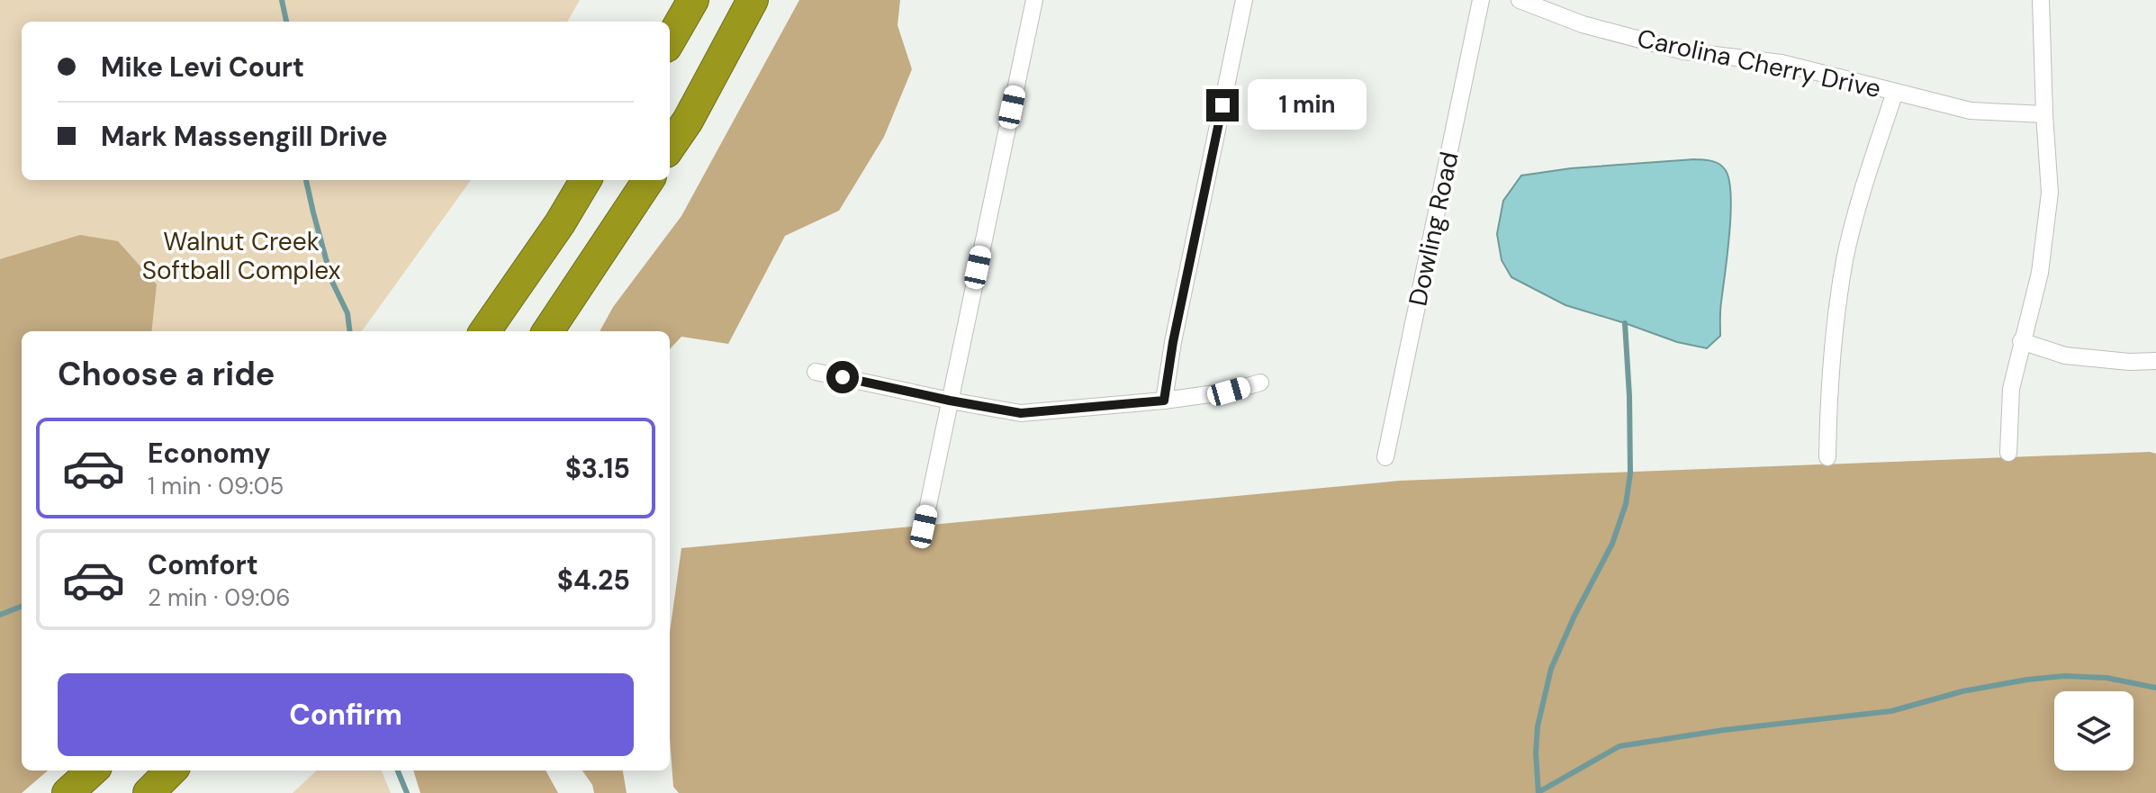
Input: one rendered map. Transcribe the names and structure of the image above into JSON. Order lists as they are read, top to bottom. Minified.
{"streets":{"street":["Carolina Cherry Drive","Dowling Road"]},"parks":["Walnut Creek Softball Complex"],"page":{"banner":["Mike Levi Court","Mark Massengill Drive"],"bubble":"1 min","heading":"Choose a ride","list":[{"name":"Economy","note":"1 min · 09:05","value":"$3.15"},{"name":"Comfort","note":"2 min · 09:06","value":"$4.25"}],"buttons":"Confirm"}}
